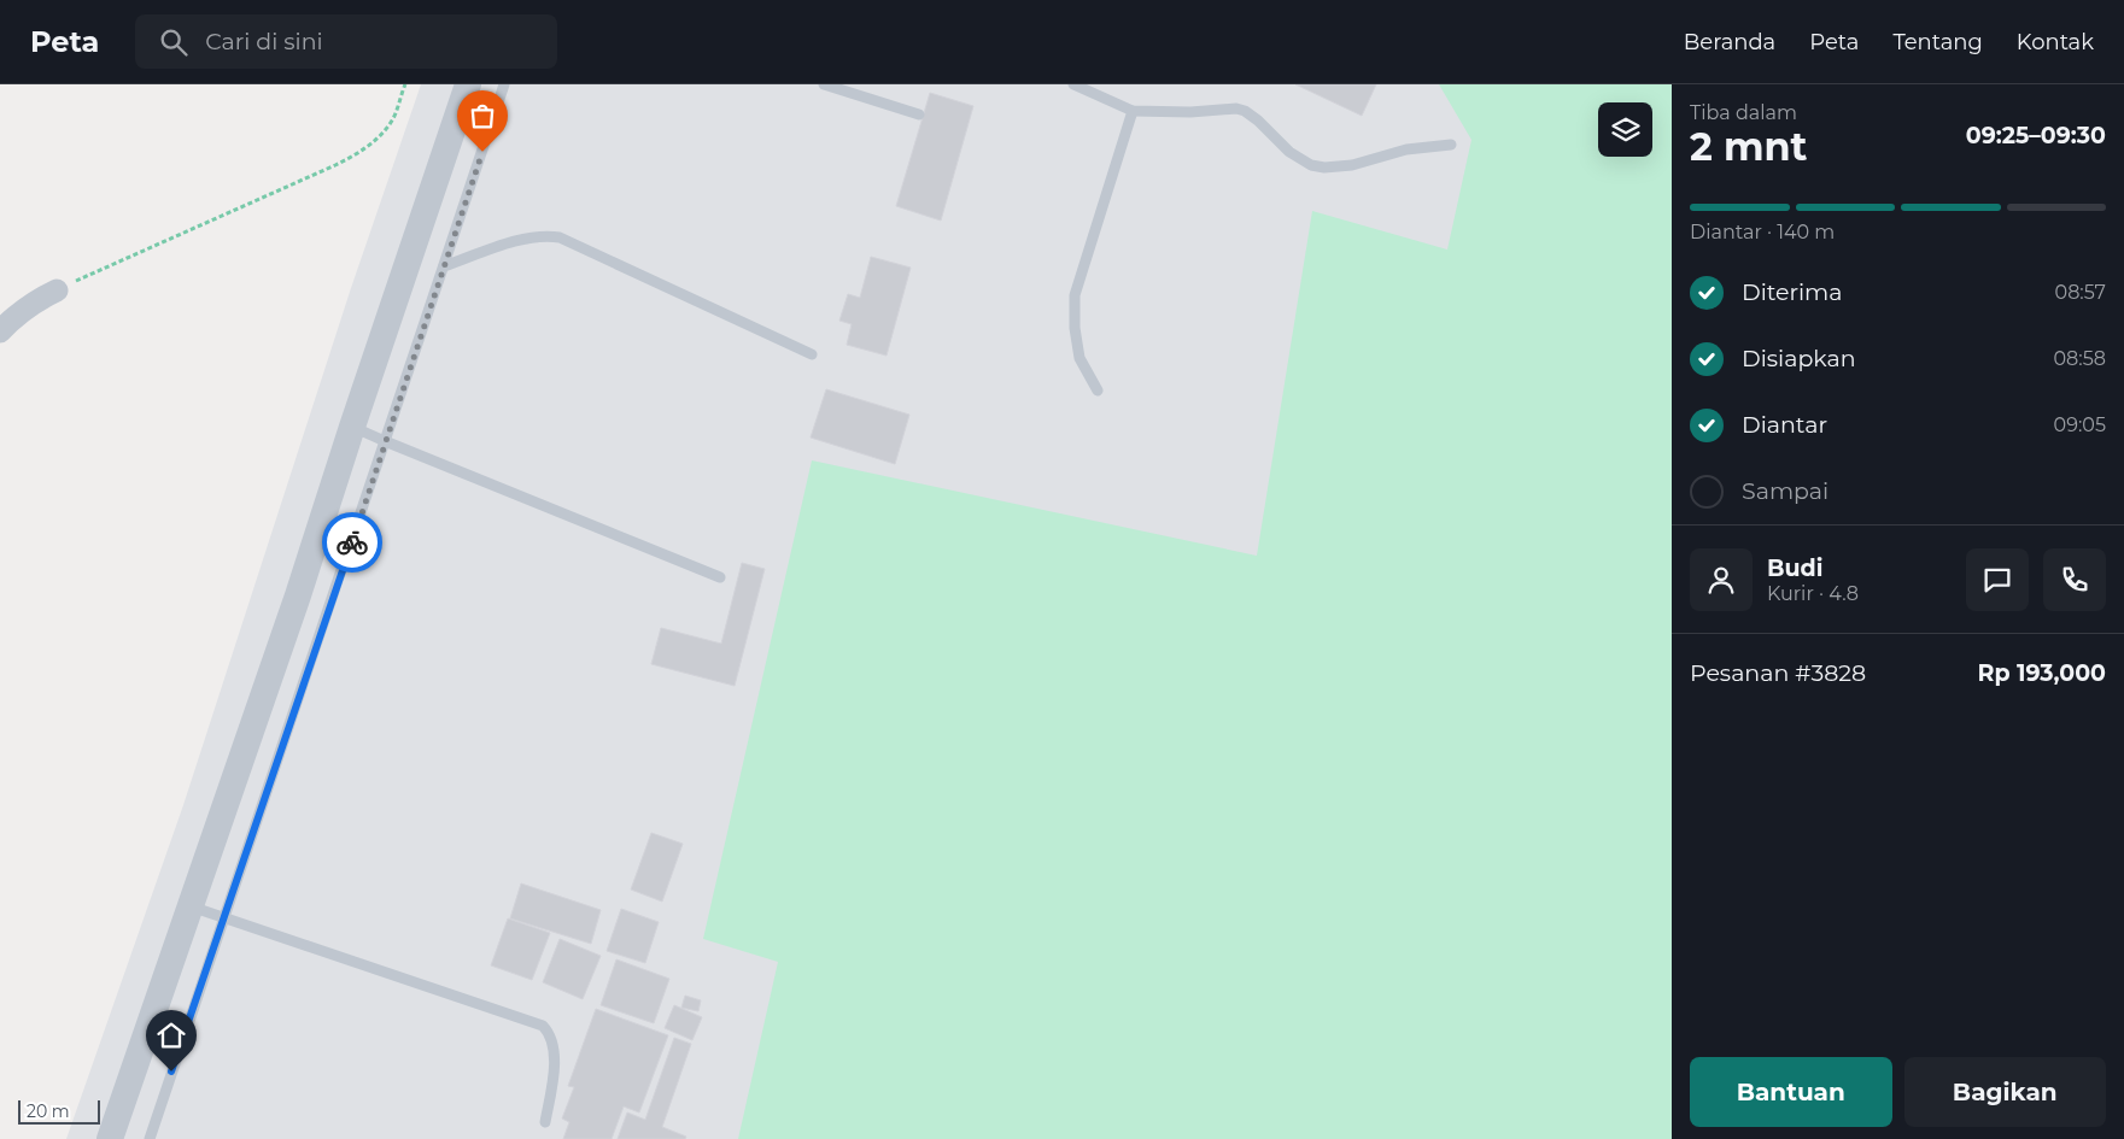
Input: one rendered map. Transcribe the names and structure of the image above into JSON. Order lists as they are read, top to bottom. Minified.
{"scale_bar":"20 m","page":{"header":"Peta","search":"Cari di sini","nav":["Beranda","Peta","Tentang","Kontak"],"heading":["2 mnt","Tiba dalam","09:25–09:30"],"panel":["Budi","Kurir · 4.8","Pesanan #3828","Rp 193,000"],"bar":"Diantar · 140 m","list":[["Diterima","08:57"],["Disiapkan","08:58"],["Diantar","09:05"],"Sampai"],"buttons":["Bantuan","Bagikan"],"scale":"20 m"}}
